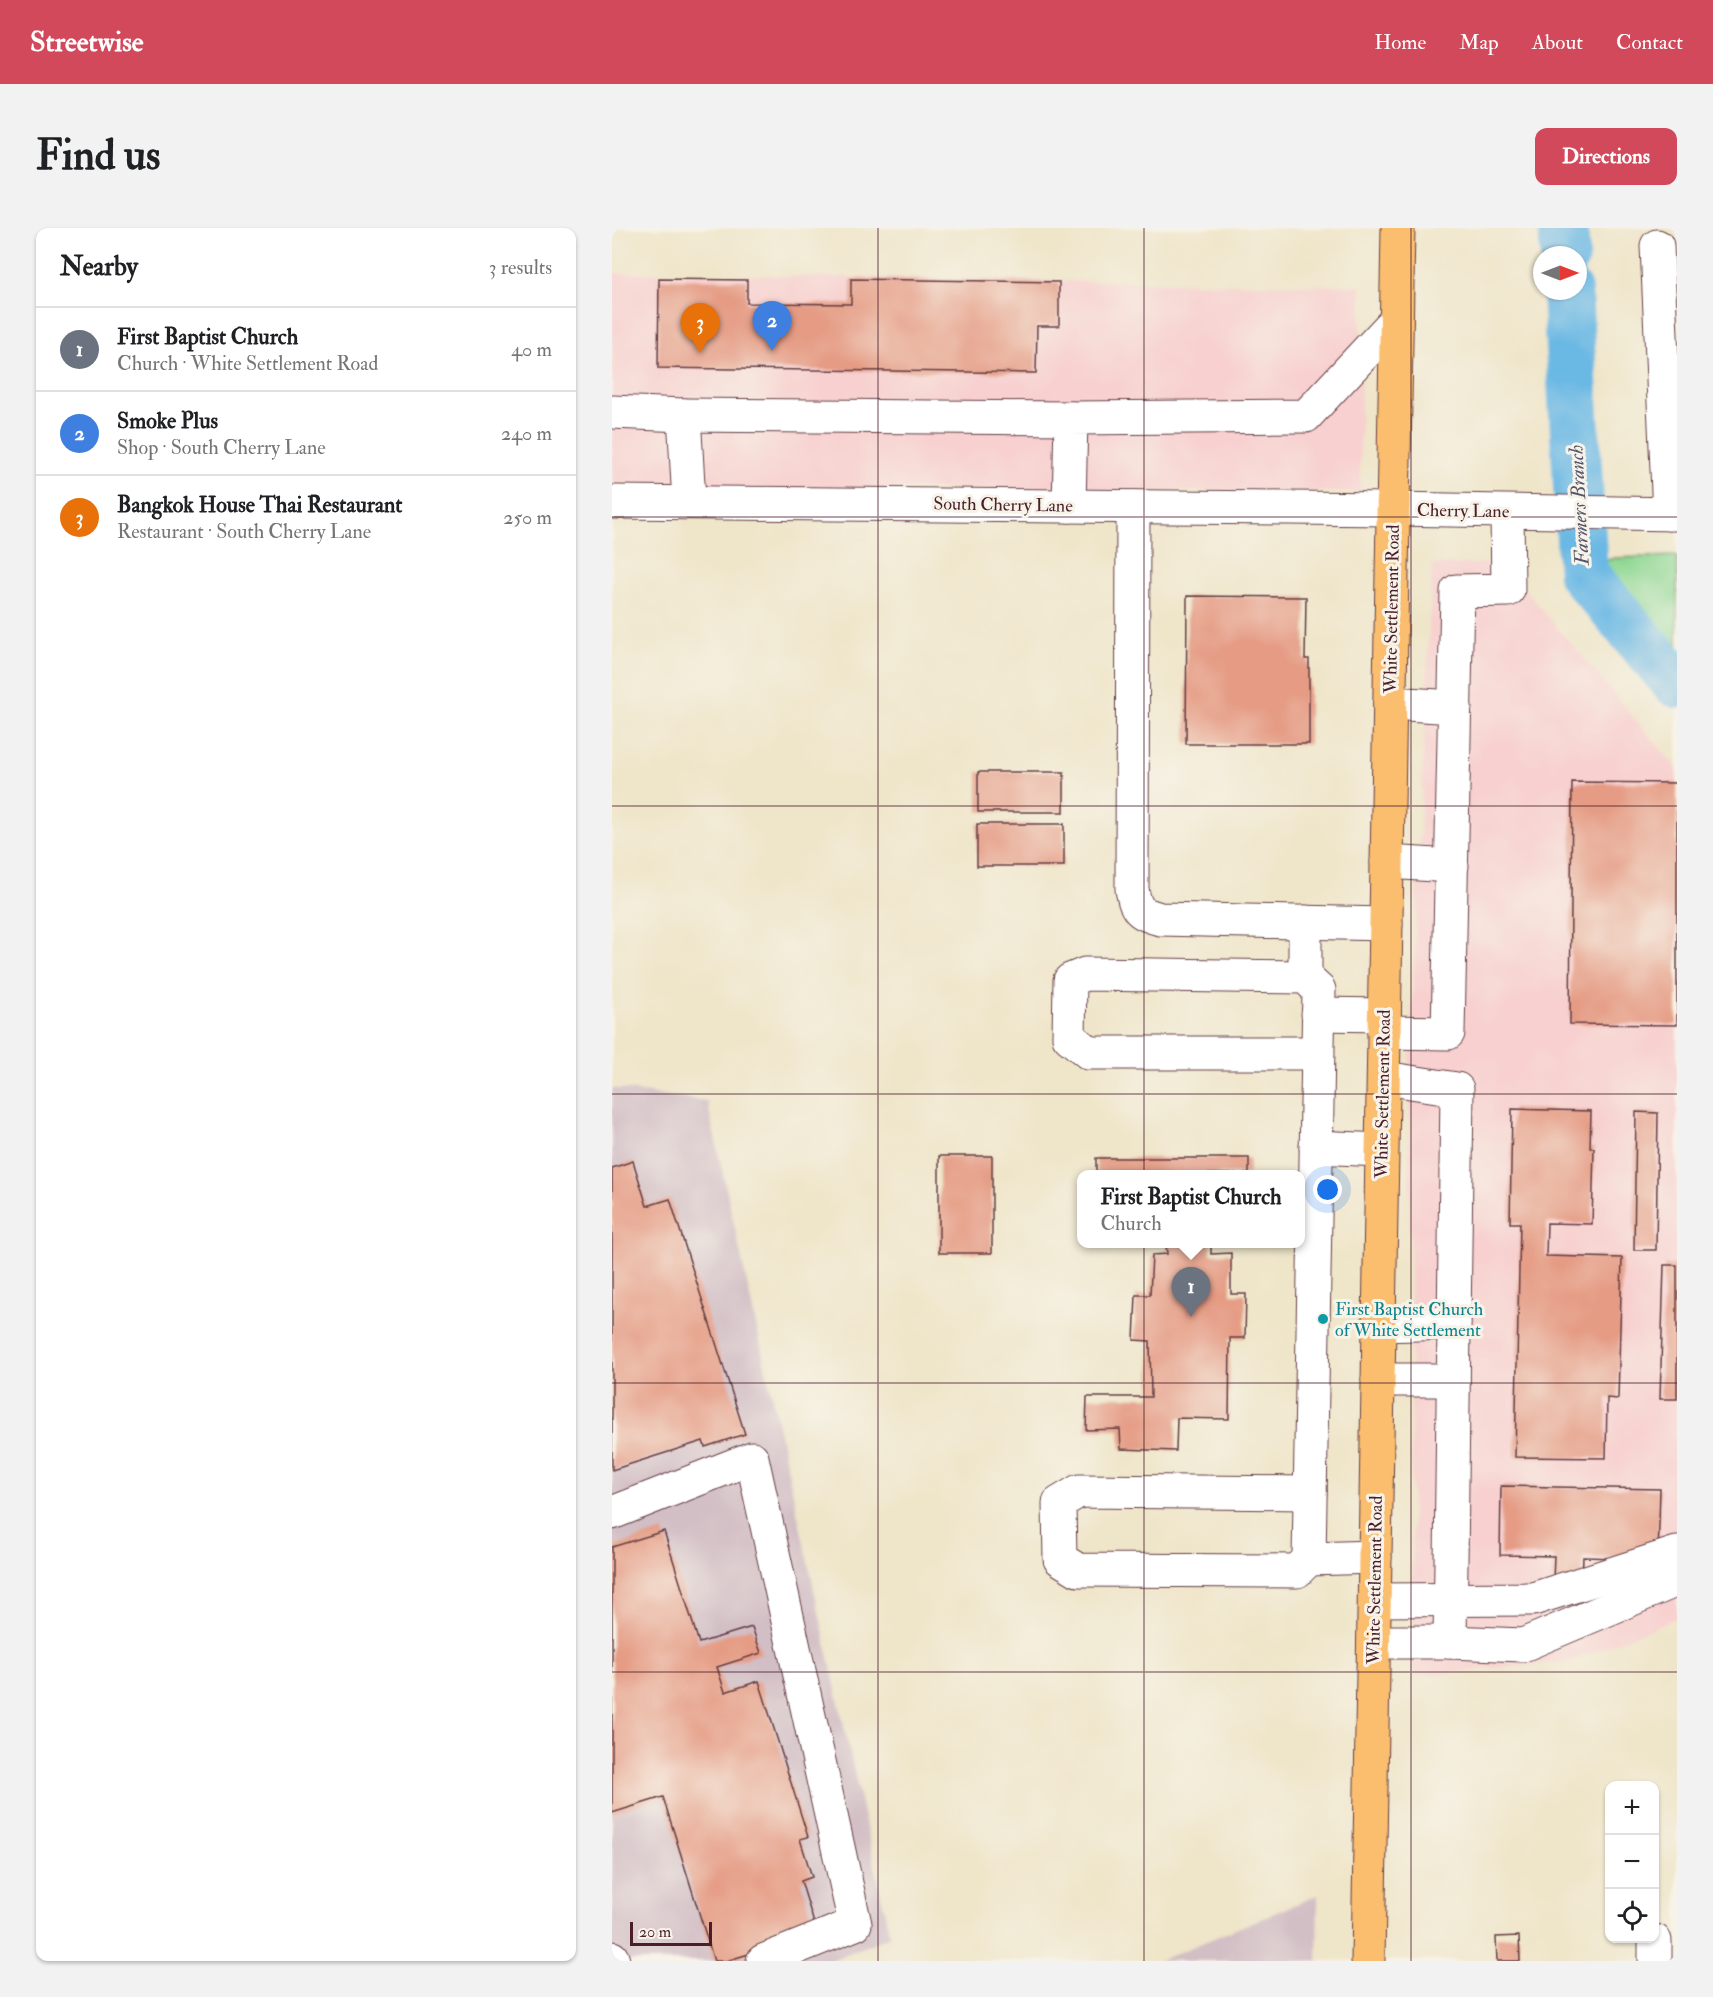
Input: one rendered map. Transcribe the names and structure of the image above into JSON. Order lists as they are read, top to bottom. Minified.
{"streets":{"main road":["White Settlement Road"],"street":["South Cherry Lane","Cherry Lane"]},"crossings":[["South Cherry Lane","Cherry Lane"],["South Cherry Lane","White Settlement Road"],["Cherry Lane","White Settlement Road"]],"water":["Farmers Branch"],"places":["First Baptist Church of White Settlement"],"scale_bar":"20 m","north":"right","page":{"header":"Streetwise","nav":["Home","Map","About","Contact"],"buttons":"Directions","title":"Find us","heading":["Nearby","3 results"],"pins":["2","3","1"],"list":[{"mark":"1","name":"First Baptist Church","note":"Church · White Settlement Road","value":"40 m"},{"mark":"2","name":"Smoke Plus","note":"Shop · South Cherry Lane","value":"240 m"},{"mark":"3","name":"Bangkok House Thai Restaurant","note":"Restaurant · South Cherry Lane","value":"250 m"}],"popup":["First Baptist Church","Church"],"map_buttons":["+","−"],"scale":"20 m"}}
